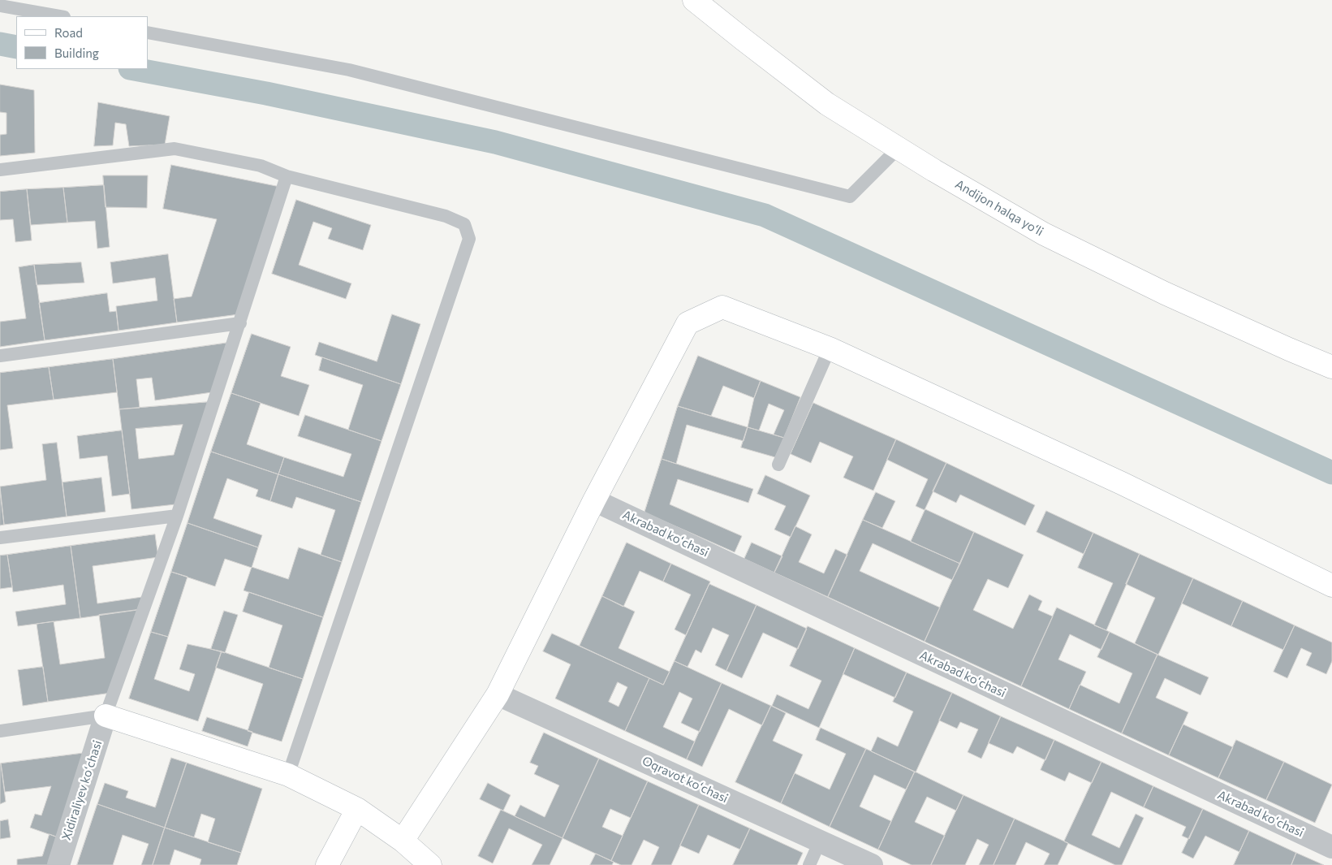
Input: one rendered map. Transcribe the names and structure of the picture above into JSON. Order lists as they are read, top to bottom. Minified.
{"streets":{"main road":["Andijon halqa yo‘li"],"street":["Akrabad koʻchasi","Oqravot koʻchasi","Xidiraliyev koʻchasi"]},"legend":["Road","Building"]}
